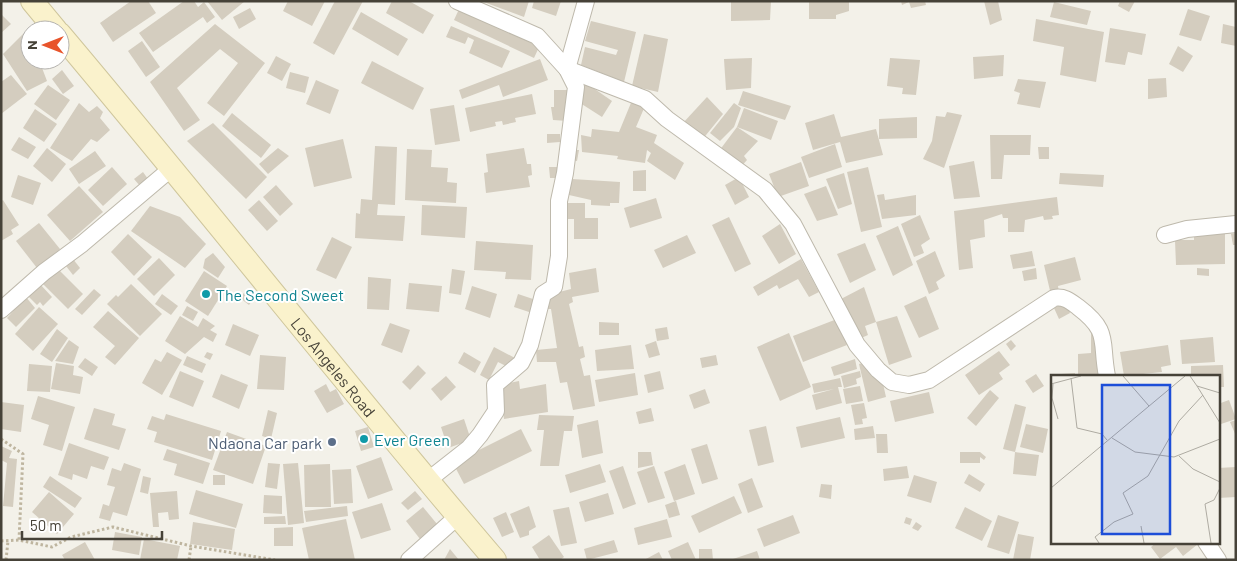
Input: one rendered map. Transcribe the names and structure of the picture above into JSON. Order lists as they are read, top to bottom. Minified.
{"streets":{"main road":["Los Angeles Road"]},"places":["The Second Sweet","Ever Green","Ndaona Car park"],"scale_bar":"50 m","north":"left"}
